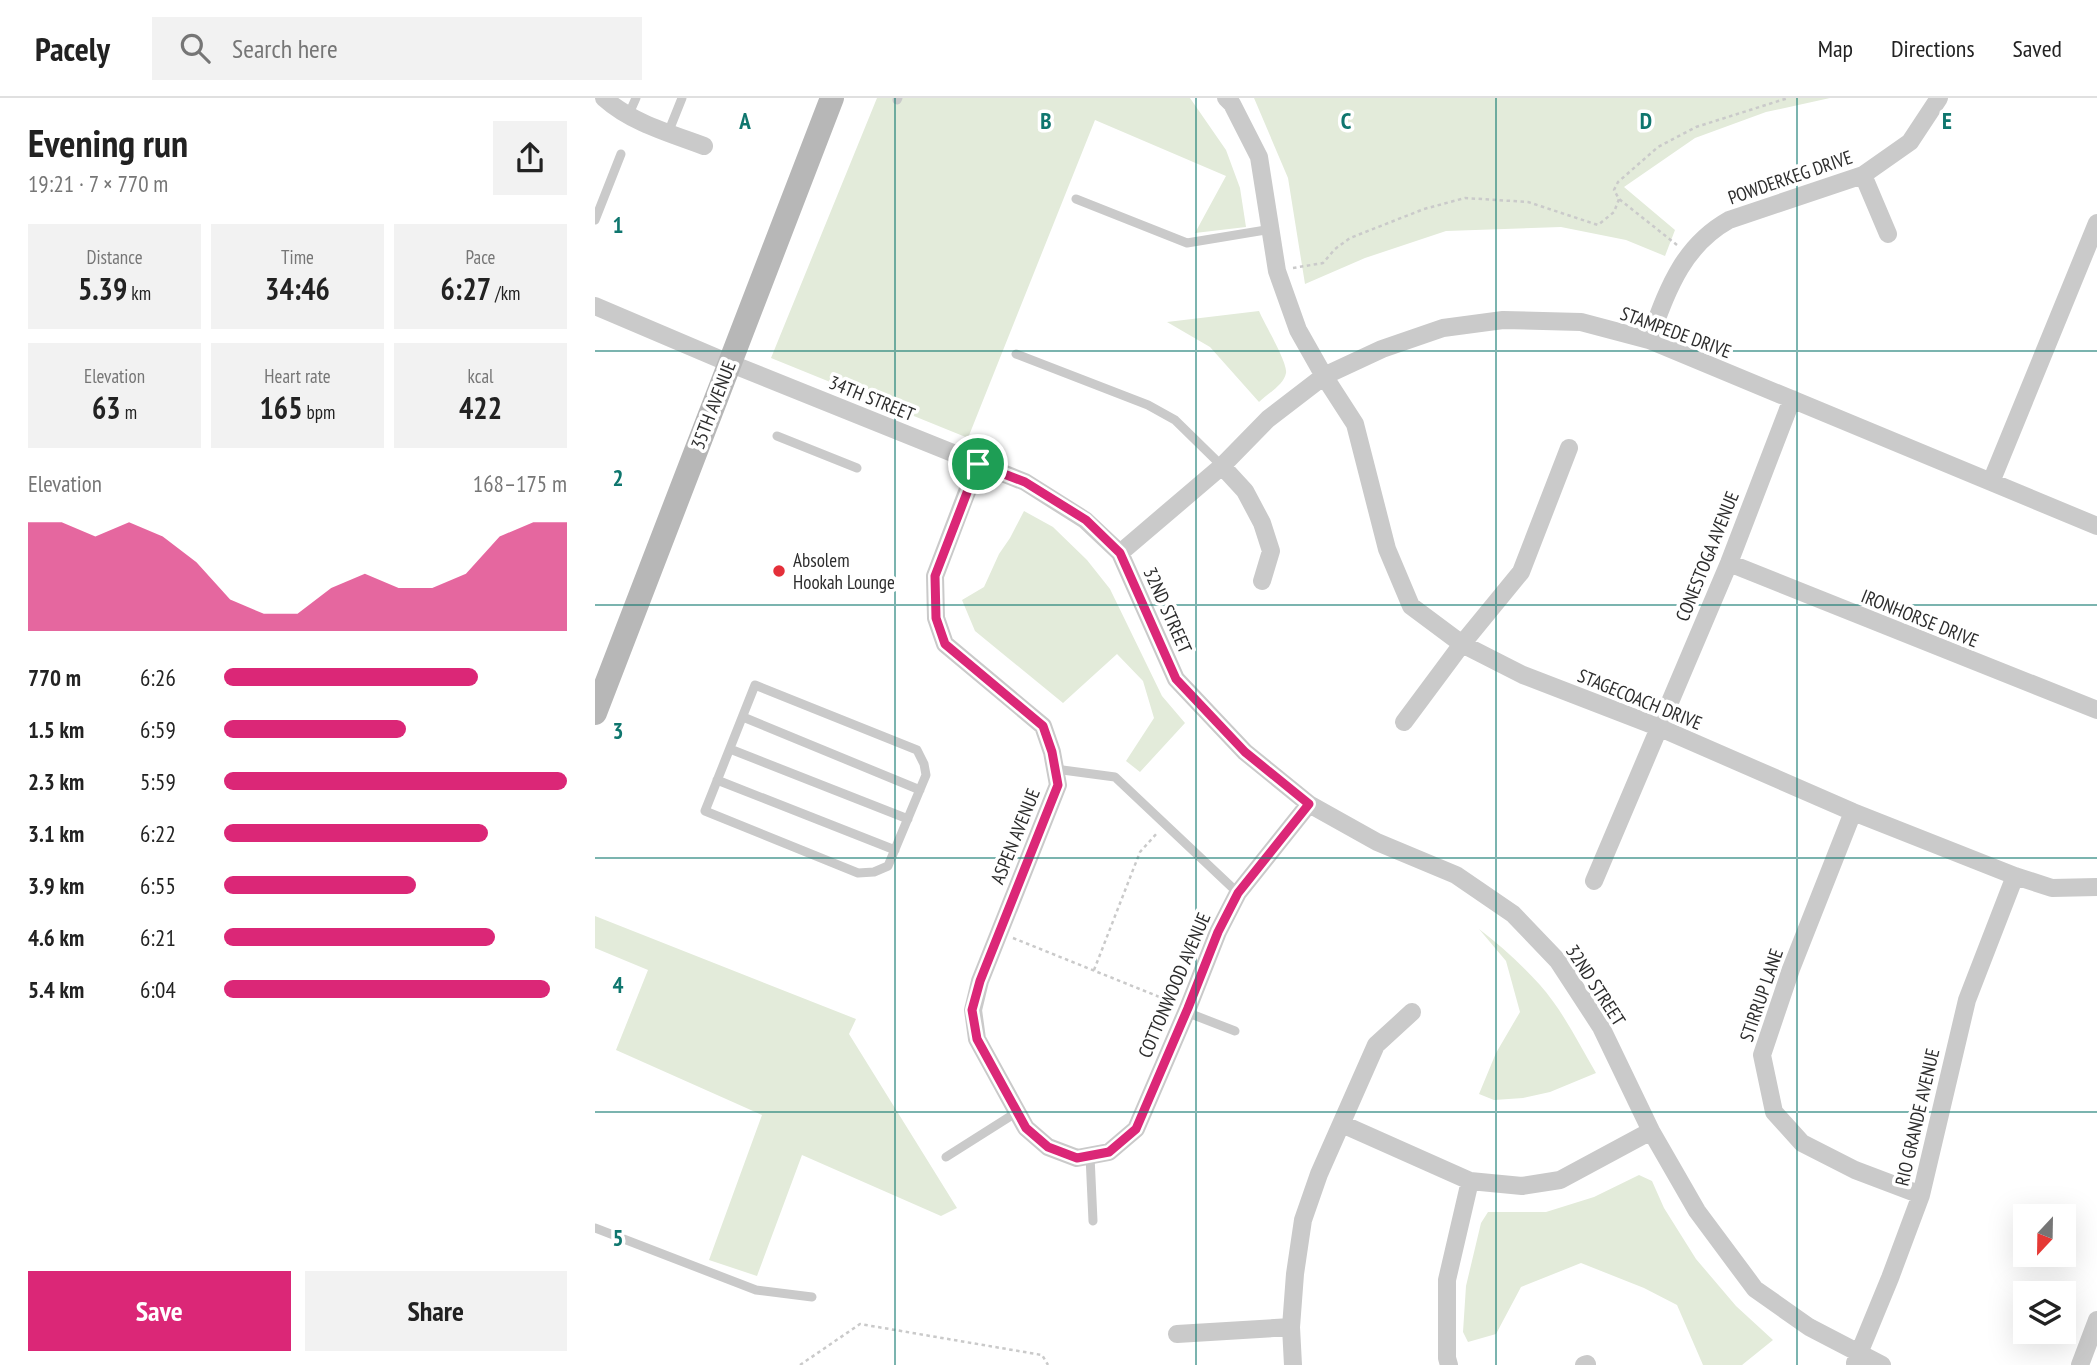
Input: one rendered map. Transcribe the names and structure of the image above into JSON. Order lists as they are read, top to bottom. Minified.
{"streets":{"main road":["35TH AVENUE"],"street":["POWDERKEG DRIVE","STAMPEDE DRIVE","34TH STREET","CONESTOGA AVENUE","32ND STREET","IRONHORSE DRIVE","STAGECOACH DRIVE","ASPEN AVENUE","COTTONWOOD AVENUE","STIRRUP LANE","RIO GRANDE AVENUE"]},"crossings":[["POWDERKEG DRIVE","STAMPEDE DRIVE"],["STAMPEDE DRIVE","34TH STREET"],["STAMPEDE DRIVE","CONESTOGA AVENUE"],["STAMPEDE DRIVE","32ND STREET"],["STAMPEDE DRIVE","STAGECOACH DRIVE"],["34TH STREET","35TH AVENUE"],["34TH STREET","32ND STREET"],["34TH STREET","ASPEN AVENUE"],["CONESTOGA AVENUE","IRONHORSE DRIVE"],["CONESTOGA AVENUE","STAGECOACH DRIVE"],["32ND STREET","COTTONWOOD AVENUE"],["32ND STREET","RIO GRANDE AVENUE"],["STAGECOACH DRIVE","STIRRUP LANE"],["STAGECOACH DRIVE","RIO GRANDE AVENUE"],["ASPEN AVENUE","COTTONWOOD AVENUE"],["STIRRUP LANE","RIO GRANDE AVENUE"]],"places":["Absolem Hookah Lounge"],"north":"bottom","page":{"header":"Pacely","search":"Search here","nav":["Map","Directions","Saved"],"heading":["Evening run","19:21 · 7 × 770 m"],"stats":[["Distance","5.39 km"],["Time","34:46"],["Pace","6:27 /km"],["Elevation","63 m"],["Heart rate","165 bpm"],["kcal","422"]],"chart":["Elevation","168–175 m"],"list":[{"name":"770 m","note":"6:26"},{"name":"1.5 km","note":"6:59"},{"name":"2.3 km","note":"5:59"},{"name":"3.1 km","note":"6:22"},{"name":"3.9 km","note":"6:55"},{"name":"4.6 km","note":"6:21"},{"name":"5.4 km","note":"6:04"}],"buttons":["Save","Share"]},"grid":{"columns":["A","B","C","D","E"],"rows":["1","2","3","4","5"]}}
